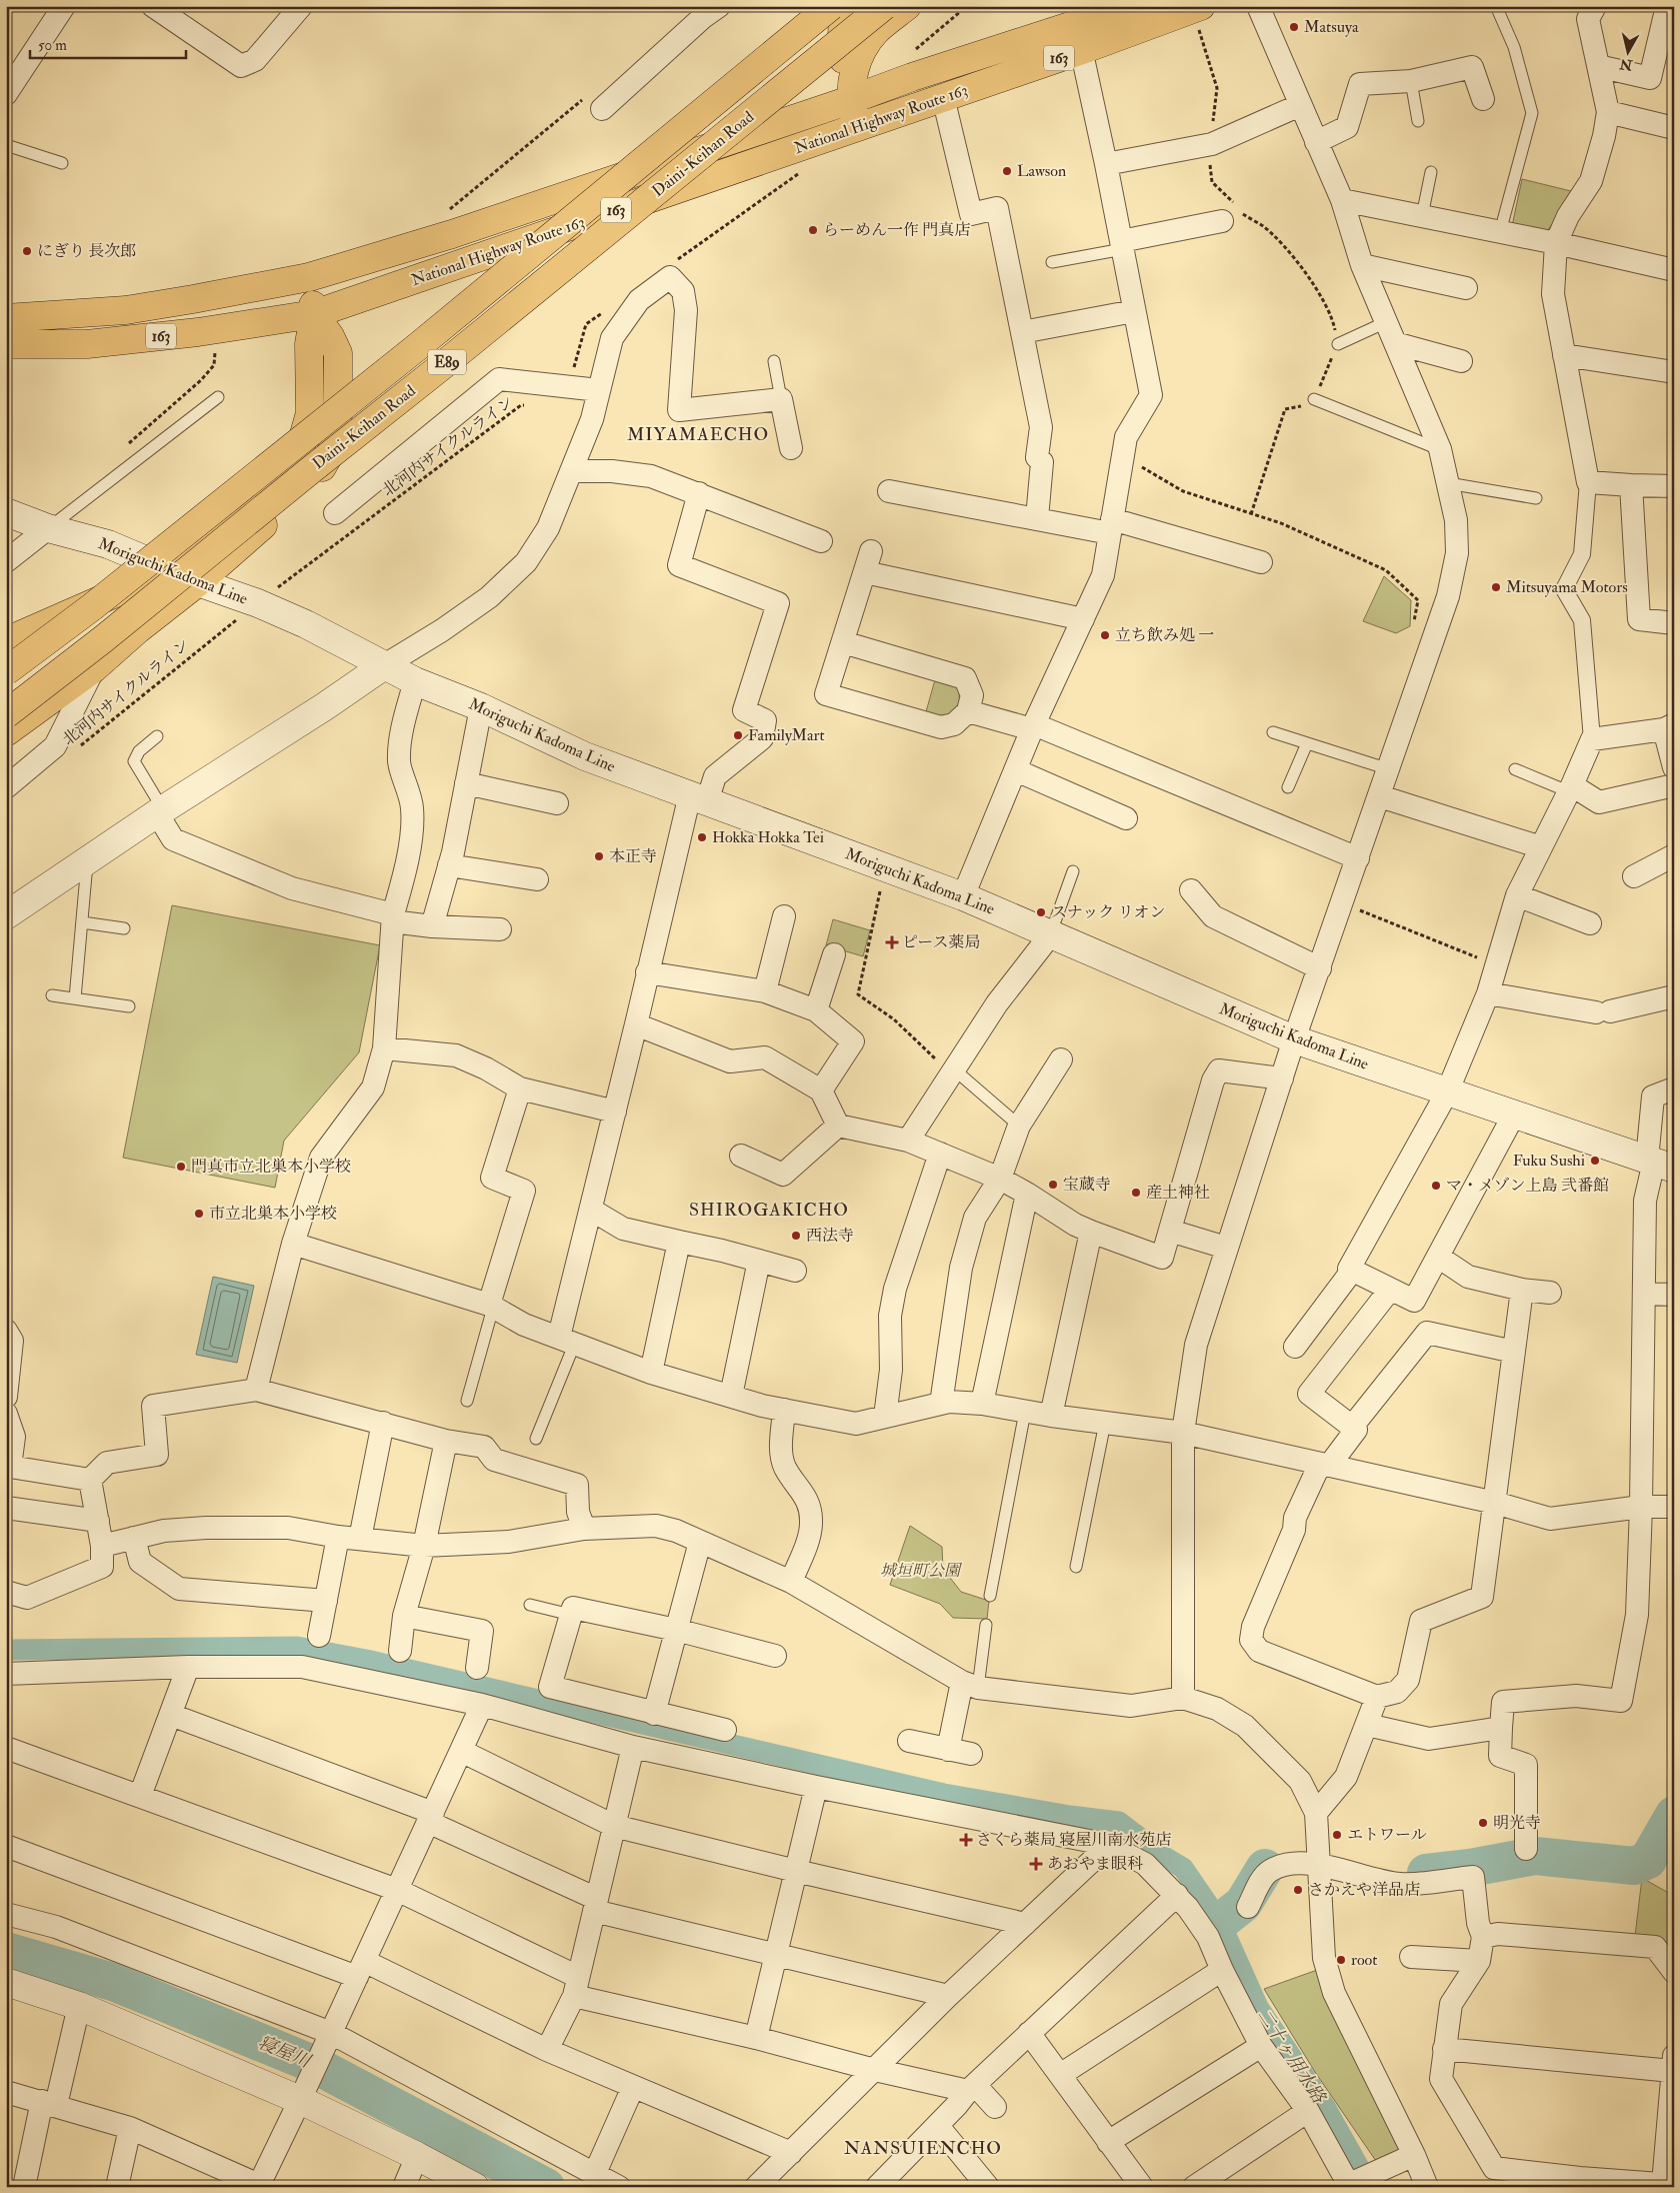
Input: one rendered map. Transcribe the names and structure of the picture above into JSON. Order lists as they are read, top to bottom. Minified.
{"streets":{"highway":["163","National Highway Route 163","Daini-Keihan Road","E89"],"main road":["Moriguchi Kadoma Line"],"path":["北河内サイクルライン"]},"crossings":[["北河内サイクルライン","Moriguchi Kadoma Line"]],"districts":["MIYAMAECHO","SHIROGAKICHO","NANSUIENCHO"],"water":["寝屋川","二十ヶ用水路"],"parks":["城垣町公園"],"places":{"other":["Matsuya","Lawson","らーめん一作 門真店","にぎり 長次郎","Mitsuyama Motors","立ち飲み処 一","FamilyMart","Hokka Hokka Tei","本正寺","スナック リオン","Fuku Sushi","門真市立北巣本小学校","宝蔵寺","マ・メゾン上島 弐番館","産土神社","市立北巣本小学校","西法寺","明光寺","エトワール","さかえや洋品店","root"],"health":["ピース薬局","さくら薬局 寝屋川南水苑店","あおやま眼科"]},"scale_bar":"50 m","north":"bottom"}
